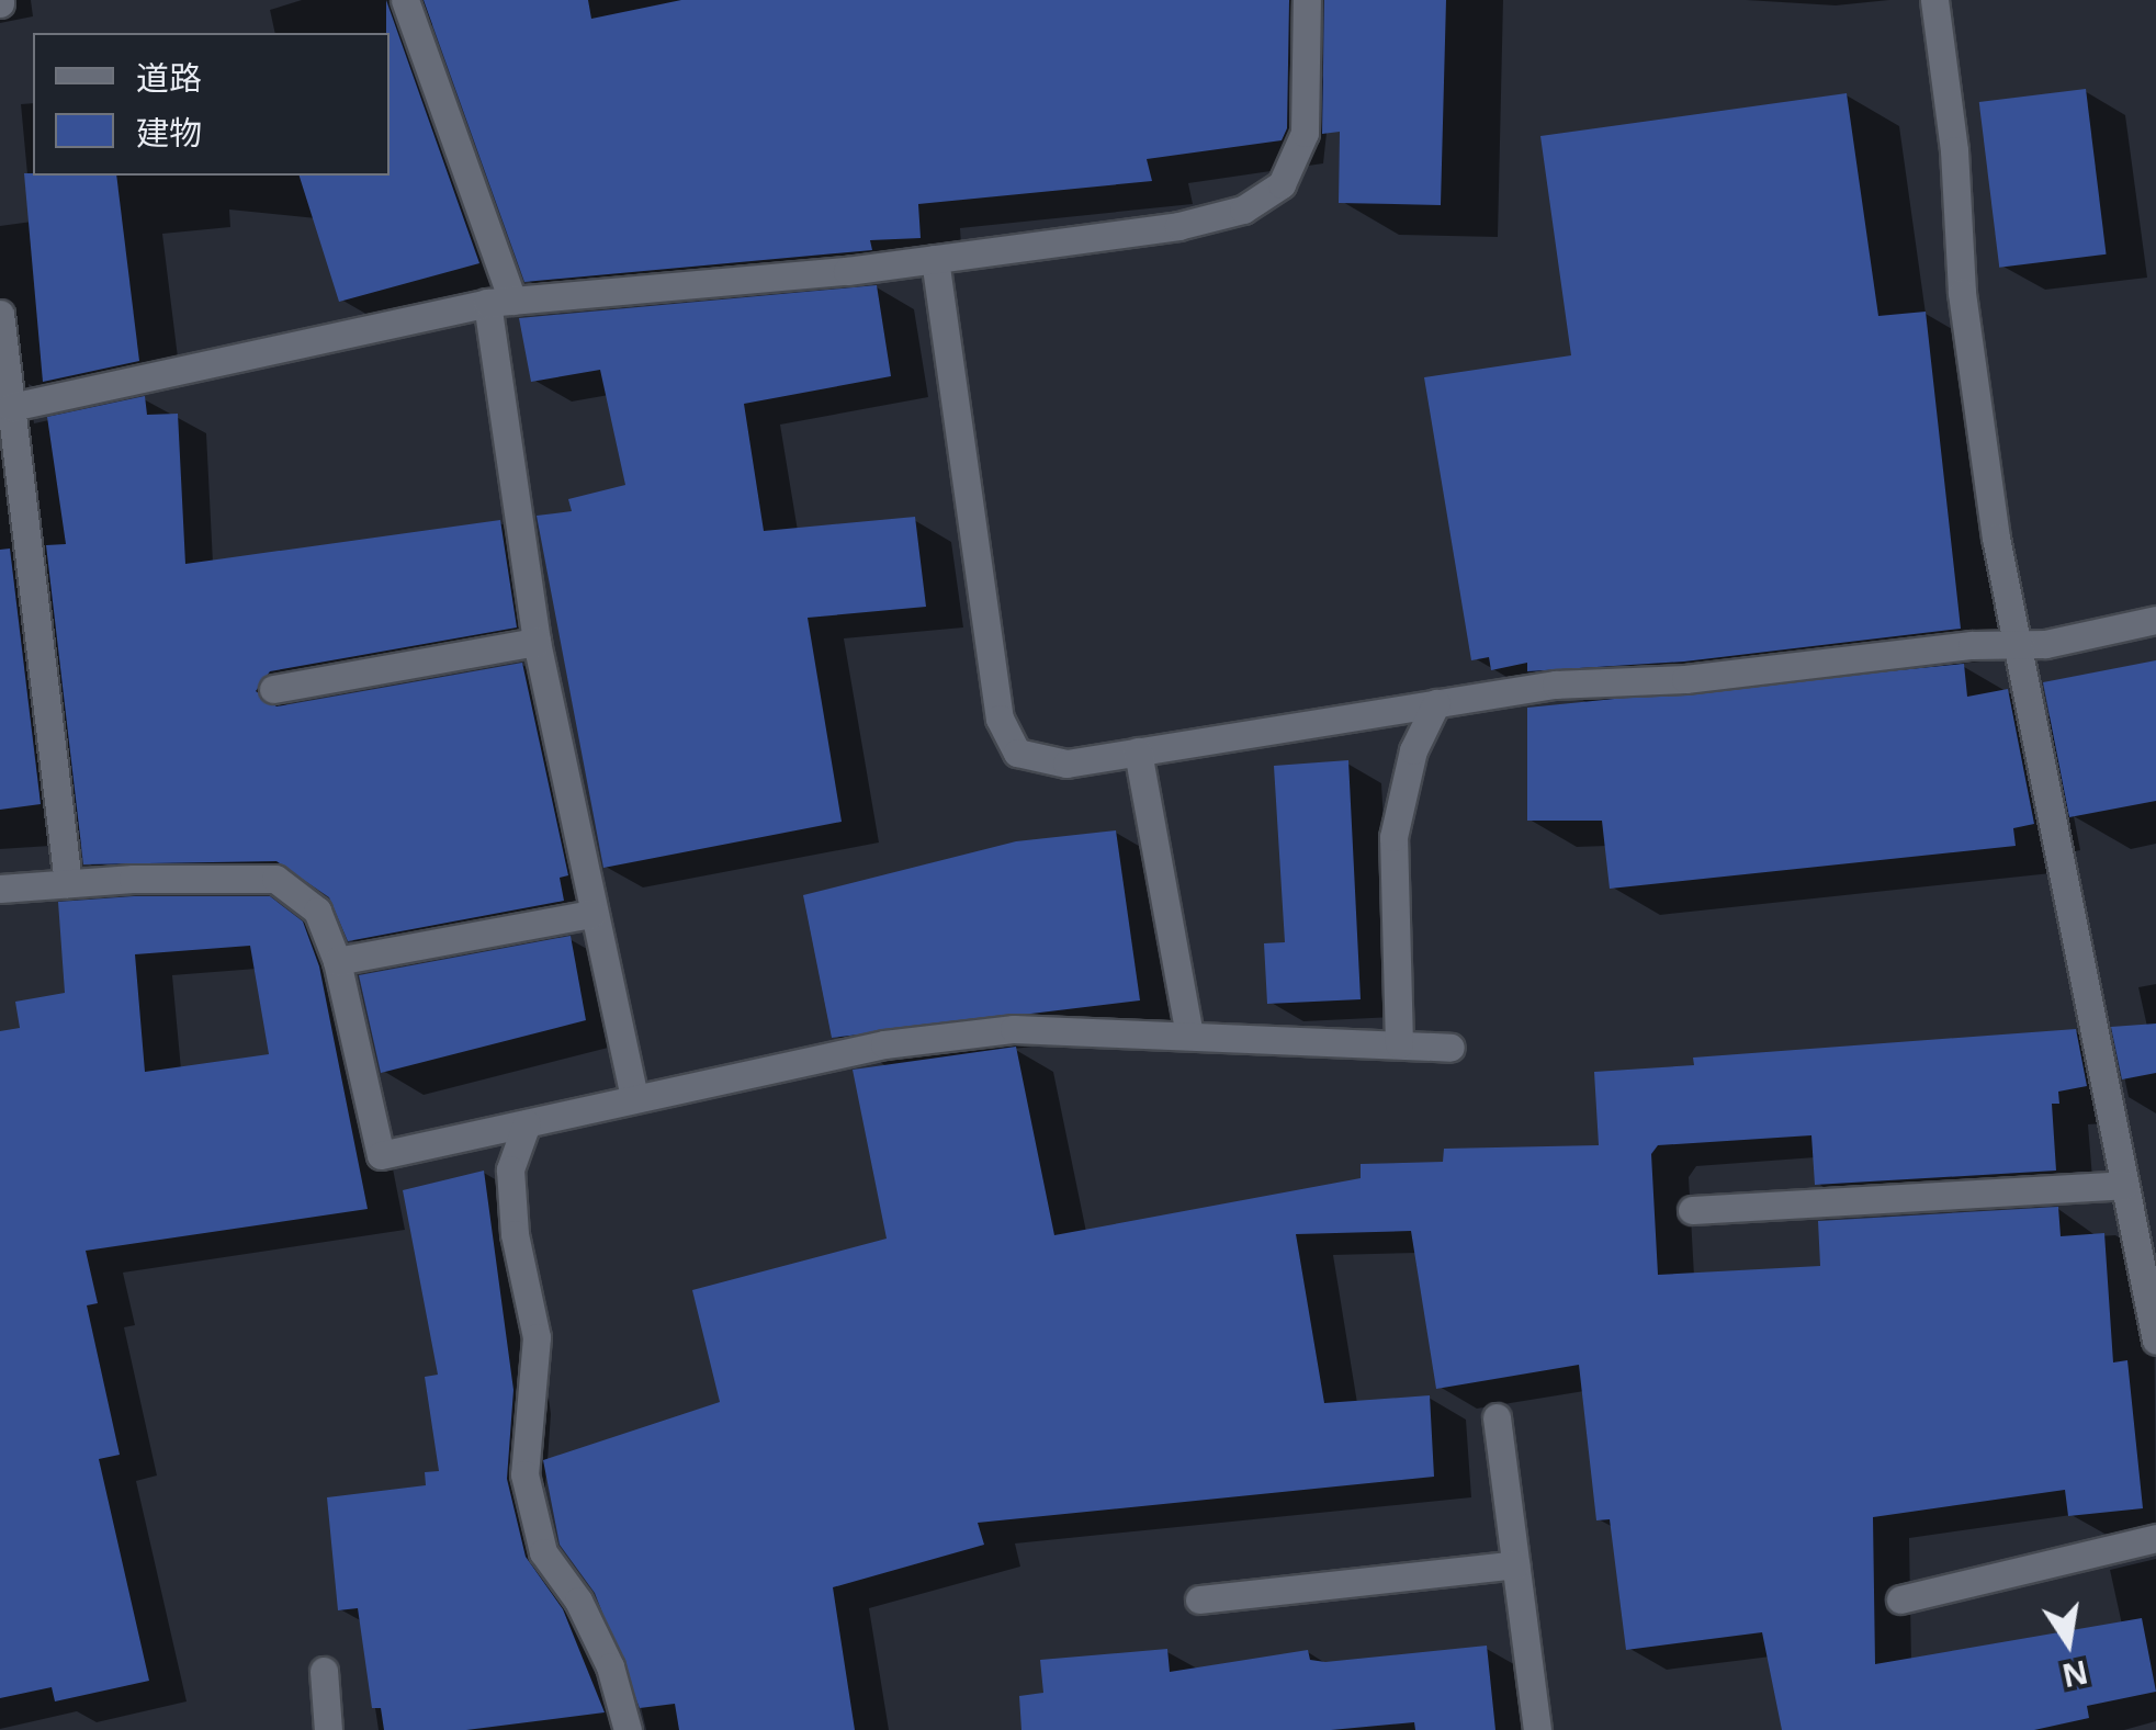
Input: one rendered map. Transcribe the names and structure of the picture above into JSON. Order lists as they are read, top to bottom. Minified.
{"legend":["道路","建物"],"north":"bottom"}
